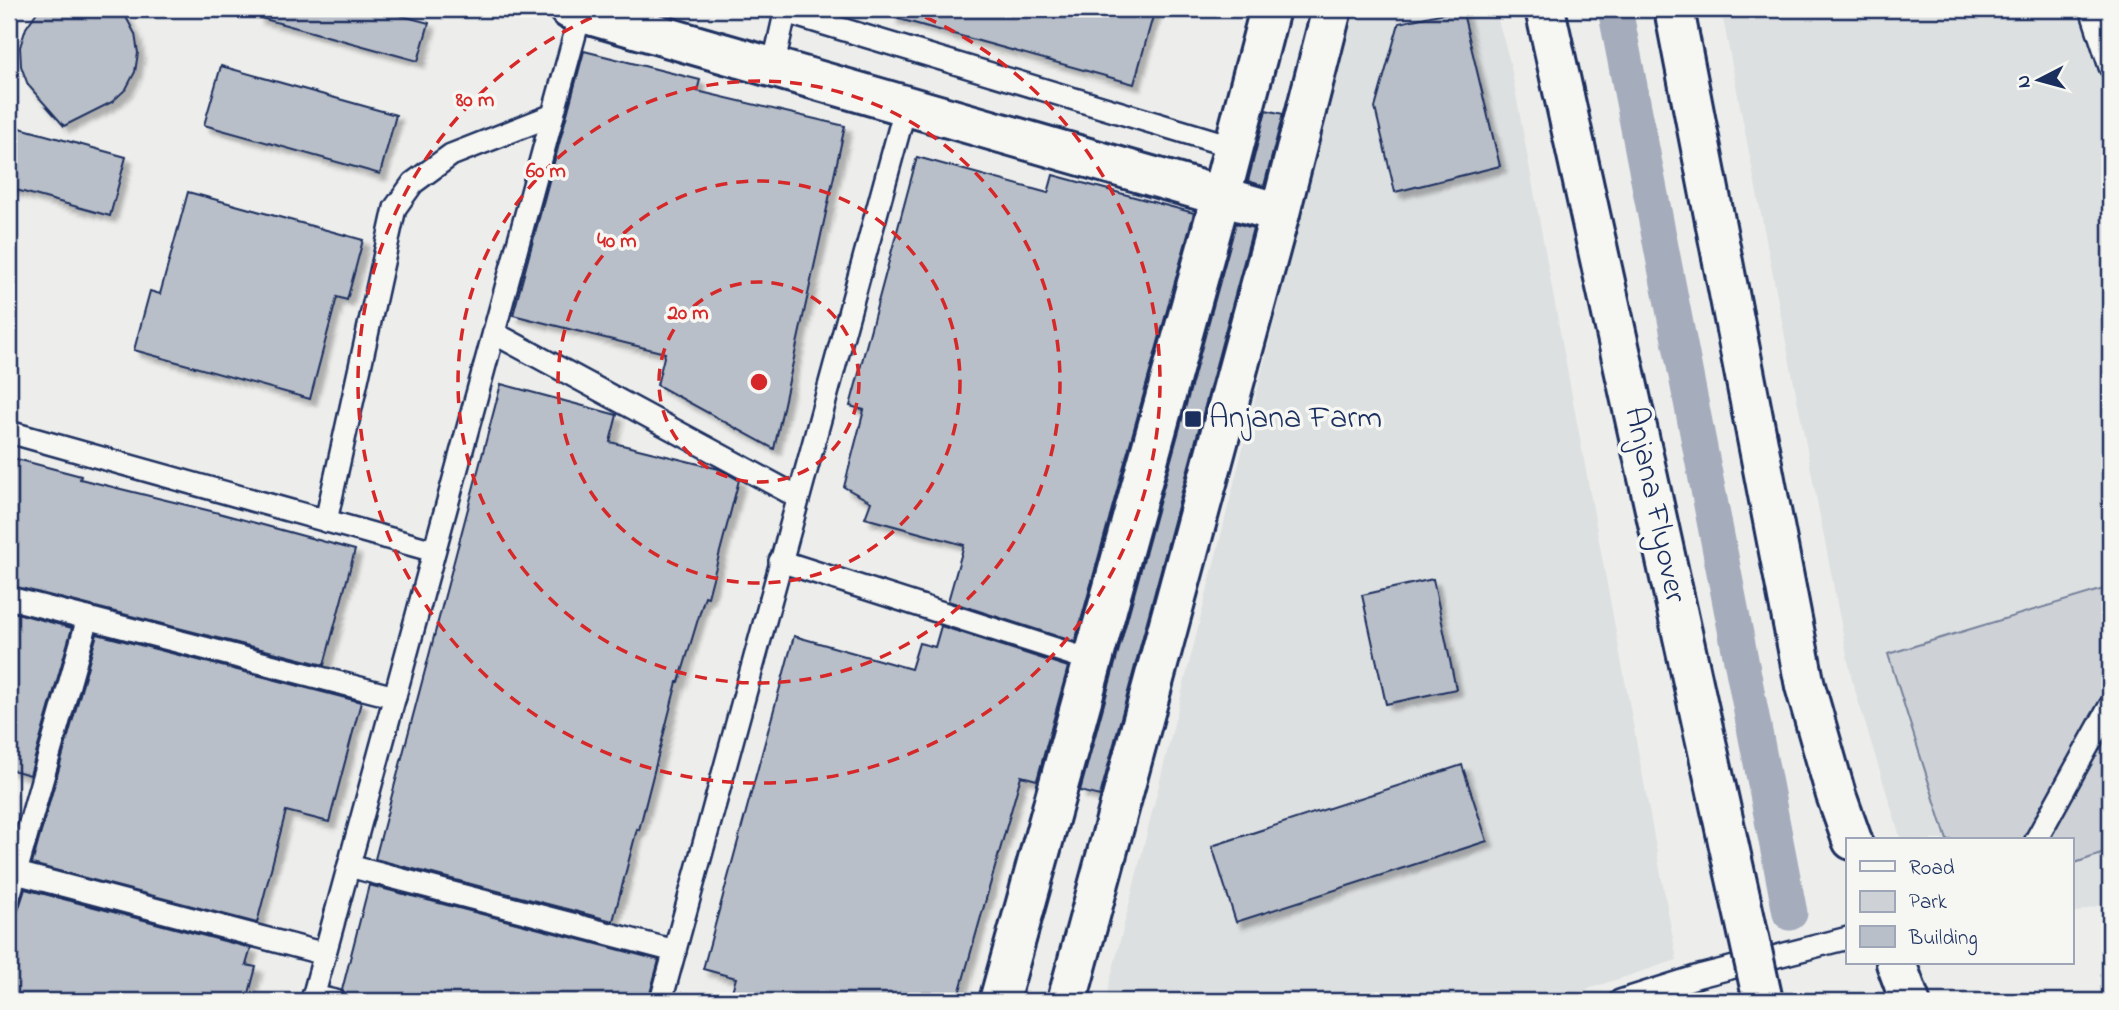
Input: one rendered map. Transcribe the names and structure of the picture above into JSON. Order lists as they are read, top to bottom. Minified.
{"streets":{"main road":["Anjana Flyover"]},"places":{"transit":["Anjana Farm"]},"legend":["Road","Park","Building"],"north":"left","rings":["80 m","60 m","40 m","20 m"]}
